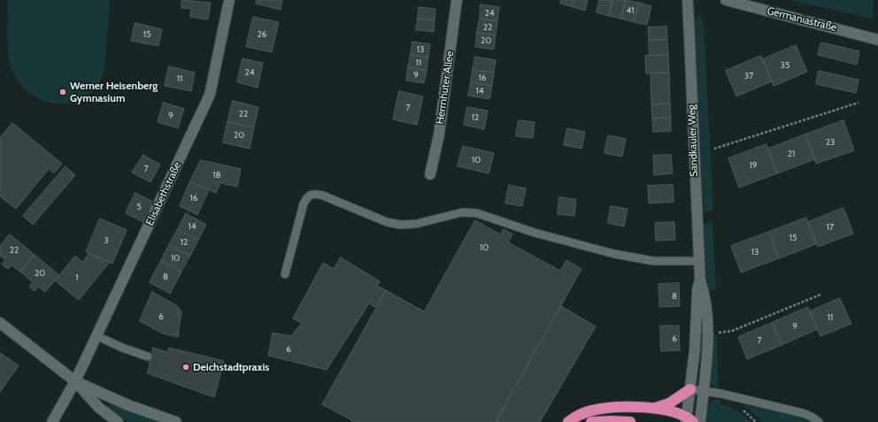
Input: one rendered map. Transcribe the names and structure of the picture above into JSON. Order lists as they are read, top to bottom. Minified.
{"streets":{"street":["Germaniastraße","Herrnhuter Allee","Sandkauler Weg","Elisabethstraße"]},"places":["Werner Heisenberg Gymnasium","Deichstadtpraxis"],"house_numbers":["41","24","22","15","26","20","13","11","35","24","9","37","16","11","14","7","22","9","12","20","23","21","10","19","7","18","16","5","14","17","15","3","12","10","22","13","10","20","8","1","8","6","11","9","6","7","6"]}
